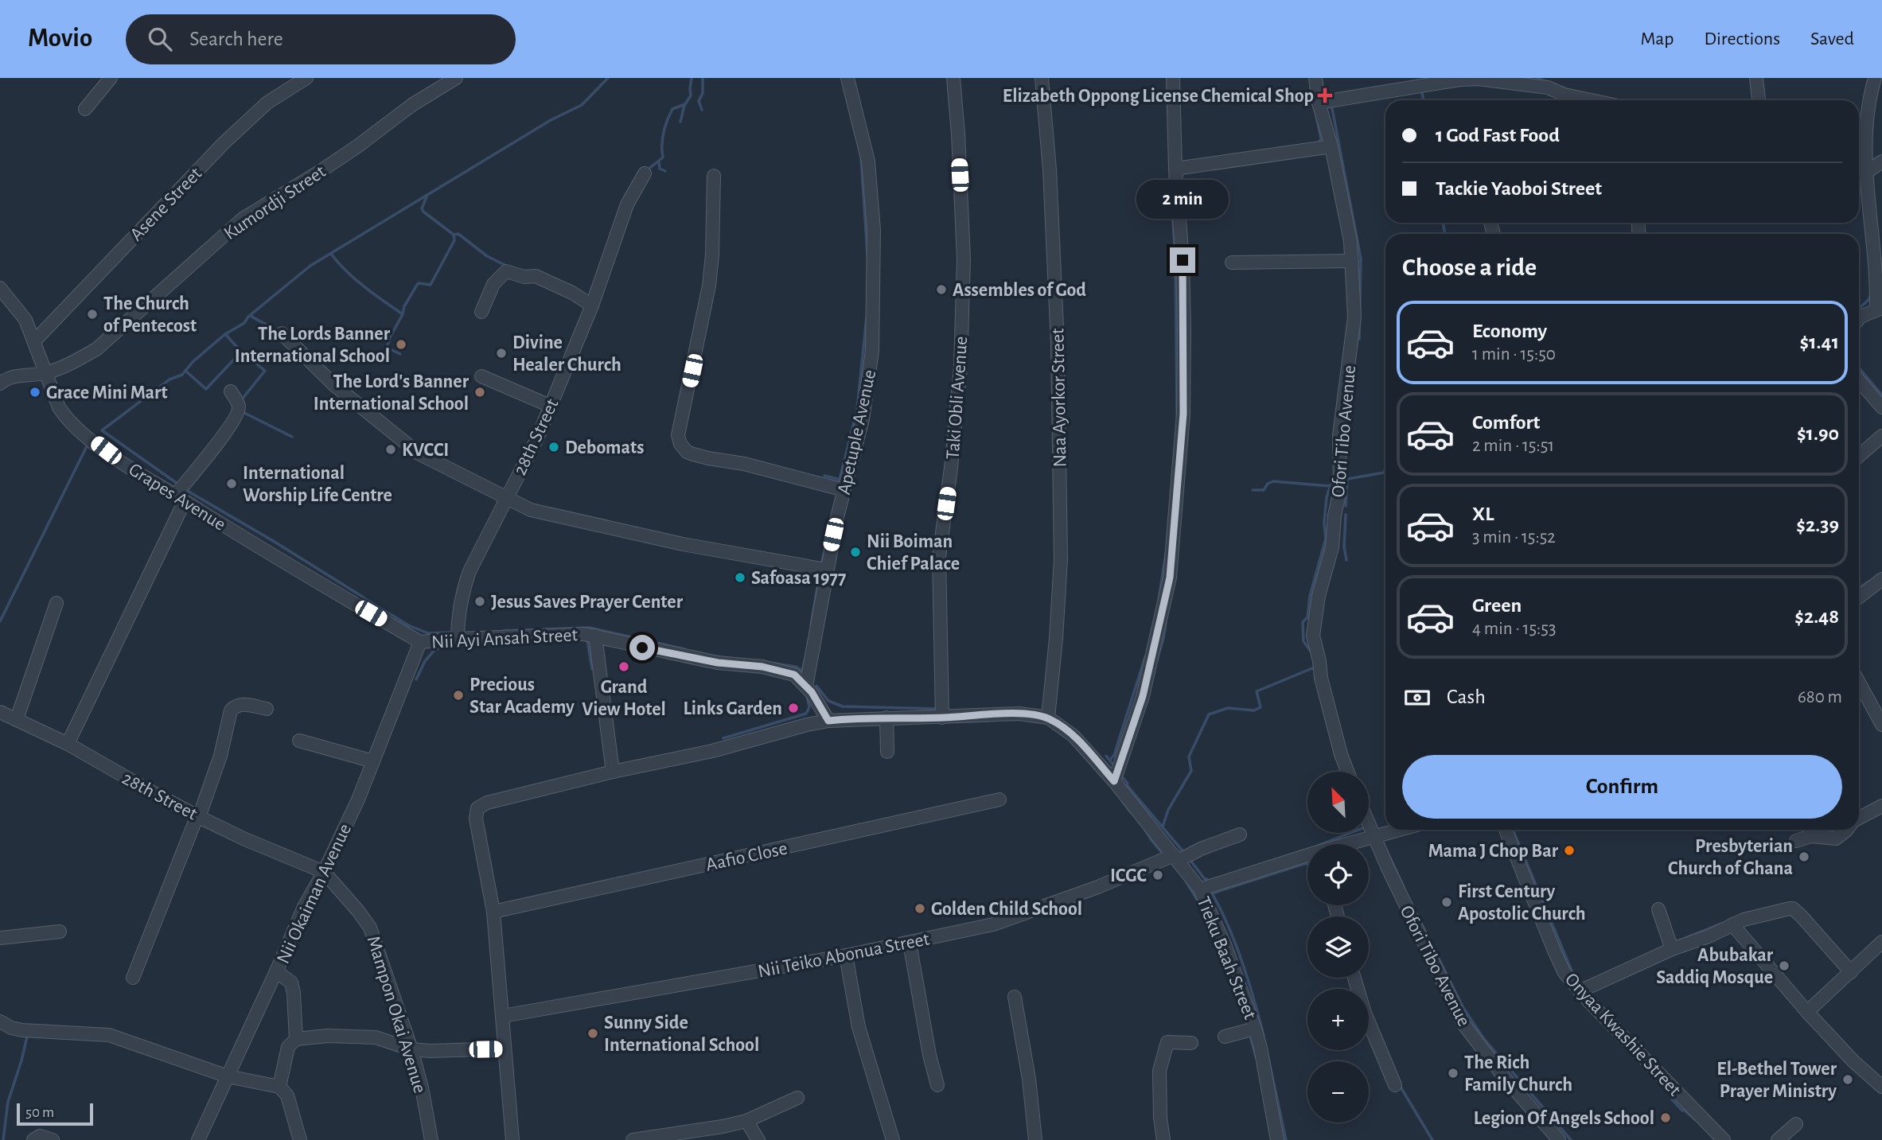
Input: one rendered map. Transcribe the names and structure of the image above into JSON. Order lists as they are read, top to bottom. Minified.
{"streets":{"street":["Kumordji Street","Asene Street","Taki Obli Avenue","Naa Ayorkor Street","Ofori Tibo Avenue","Apetuple Avenue","28th Street","Grapes Avenue","Nii Ayi Ansah Street","Aafio Close","Nii Okaiman Avenue","Nii Teiko Abonua Street","Tieku Baah Street","Mampon Okai Avenue","Onyaa Kwashie Street"]},"crossings":[["Kumordji Street","Grapes Avenue"],["Asene Street","Grapes Avenue"],["Taki Obli Avenue","Tieku Baah Street"],["Naa Ayorkor Street","Tieku Baah Street"],["Apetuple Avenue","Nii Ayi Ansah Street"],["28th Street","Nii Ayi Ansah Street"],["28th Street","Nii Okaiman Avenue"],["28th Street","Mampon Okai Avenue"],["Grapes Avenue","Nii Ayi Ansah Street"],["Grapes Avenue","Nii Okaiman Avenue"],["Nii Ayi Ansah Street","Nii Okaiman Avenue"],["Nii Ayi Ansah Street","Tieku Baah Street"],["Aafio Close","Tieku Baah Street"],["Nii Okaiman Avenue","Mampon Okai Avenue"],["Nii Teiko Abonua Street","Tieku Baah Street"]],"places":{"health":["Elizabeth Oppong License Chemical Shop"],"other":["Assembles of God","The Church of Pentecost","The Lords Banner International School","Divine Healer Church","Grace Mini Mart","The Lord's Banner International School","Debomats","KVCCI","International Worship Life Centre","Nii Boiman Chief Palace","Safoasa 1977","Jesus Saves Prayer Center","Grand View Hotel","Precious Star Academy","Links Garden","Mama J Chop Bar","Presbyterian Church of Ghana","ICGC","First Century Apostolic Church","Golden Child School","Abubakar Saddiq Mosque","Sunny Side International School","The Rich Family Church","El-Bethel Tower Prayer Ministry","Legion Of Angels School"]},"scale_bar":"50 m","north":"top left","page":{"header":"Movio","search":"Search here","nav":["Map","Directions","Saved"],"banner":["1 God Fast Food","Tackie Yaoboi Street"],"bubble":"2 min","heading":"Choose a ride","list":[{"name":"Economy","note":"1 min · 15:50","value":"$1.41"},{"name":"Comfort","note":"2 min · 15:51","value":"$1.90"},{"name":"XL","note":"3 min · 15:52","value":"$2.39"},{"name":"Green","note":"4 min · 15:53","value":"$2.48"}],"pay":["Cash","680 m"],"buttons":"Confirm","map_buttons":["+","−"],"scale":"50 m"}}
